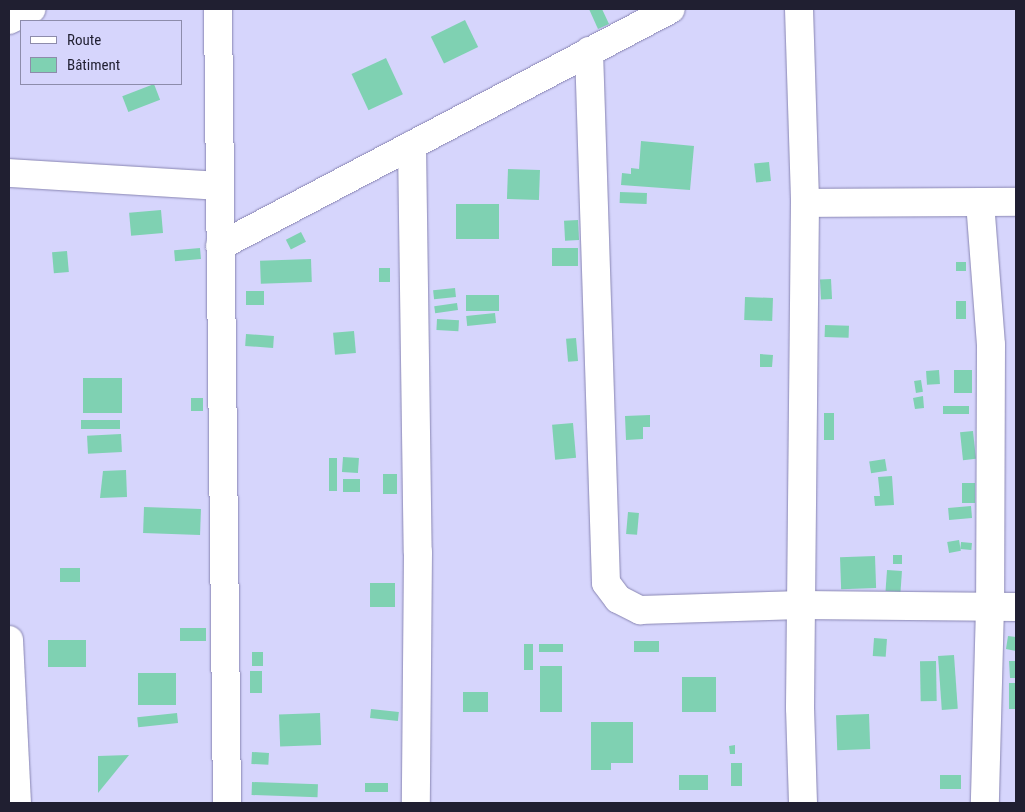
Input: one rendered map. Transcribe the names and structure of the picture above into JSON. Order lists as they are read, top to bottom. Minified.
{"legend":["Route","Bâtiment"]}
